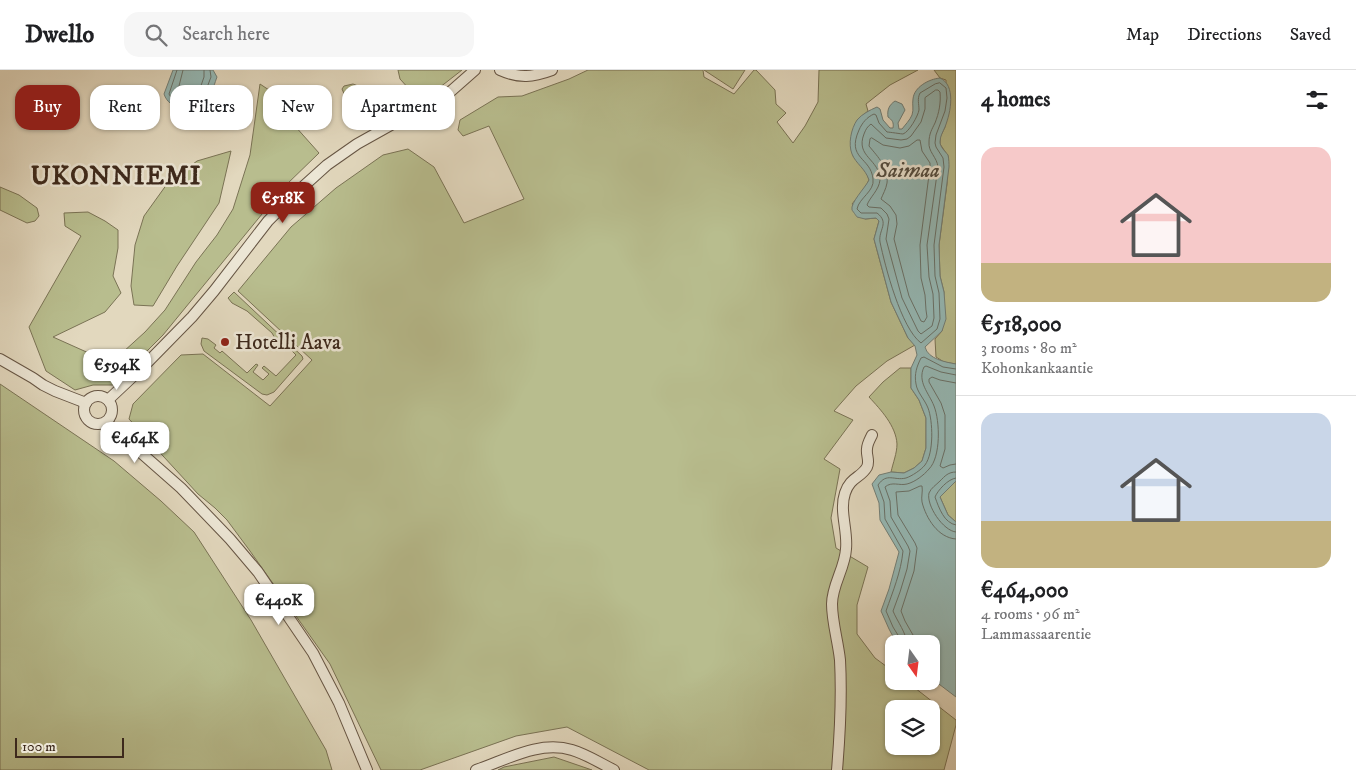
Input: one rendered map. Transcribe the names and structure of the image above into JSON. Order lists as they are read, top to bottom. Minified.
{"districts":["UKONNIEMI"],"water":["Saimaa"],"places":["Hotelli Aava"],"scale_bar":"100 m","north":"bottom","page":{"header":"Dwello","search":"Search here","nav":["Map","Directions","Saved"],"heading":"4 homes","chip":["Buy","Rent","Filters","New","Apartment"],"list":[{"name":"€518,000","note":"3 rooms · 80 m² · Kohonkankaantie"},{"name":"€464,000","note":"4 rooms · 96 m² · Lammassaarentie"}],"price":["€518K","€594K","€464K","€440K"],"scale":"100 m"}}
